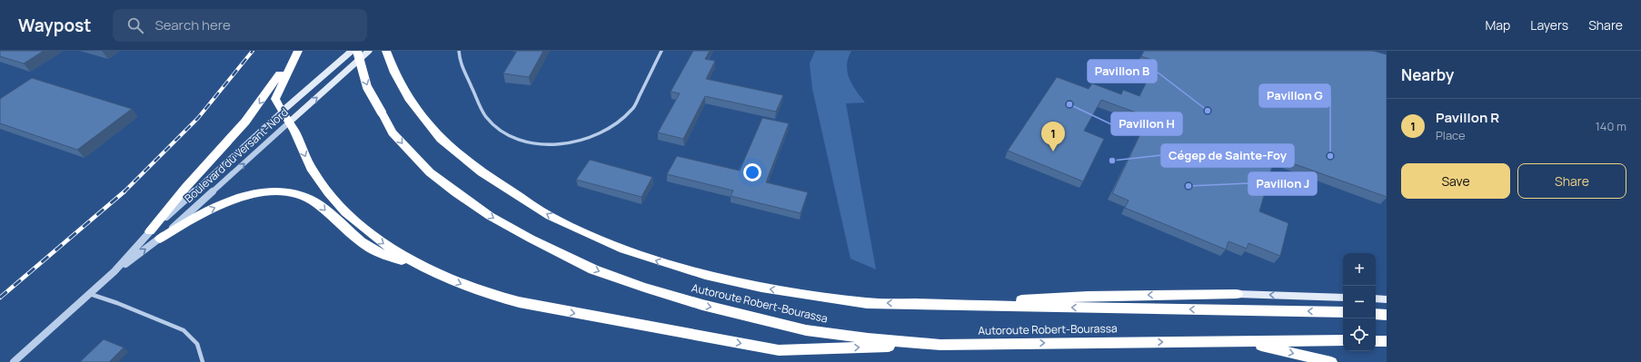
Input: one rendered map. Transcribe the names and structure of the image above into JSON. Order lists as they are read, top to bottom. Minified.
{"streets":{"highway":["Autoroute Robert-Bourassa"],"main road":["Boulevard du Versant-Nord"]},"places":["Pavillon H","Pavillon B","Pavillon G","Cégep de Sainte-Foy","Pavillon J"],"page":{"header":"Waypost","search":"Search here","nav":["Map","Layers","Share"],"heading":"Nearby","list":[{"mark":"1","name":"Pavillon R","note":"Place","value":"140 m"}],"pins":"1","buttons":["Save","Share"],"map_buttons":["+","−"]}}
